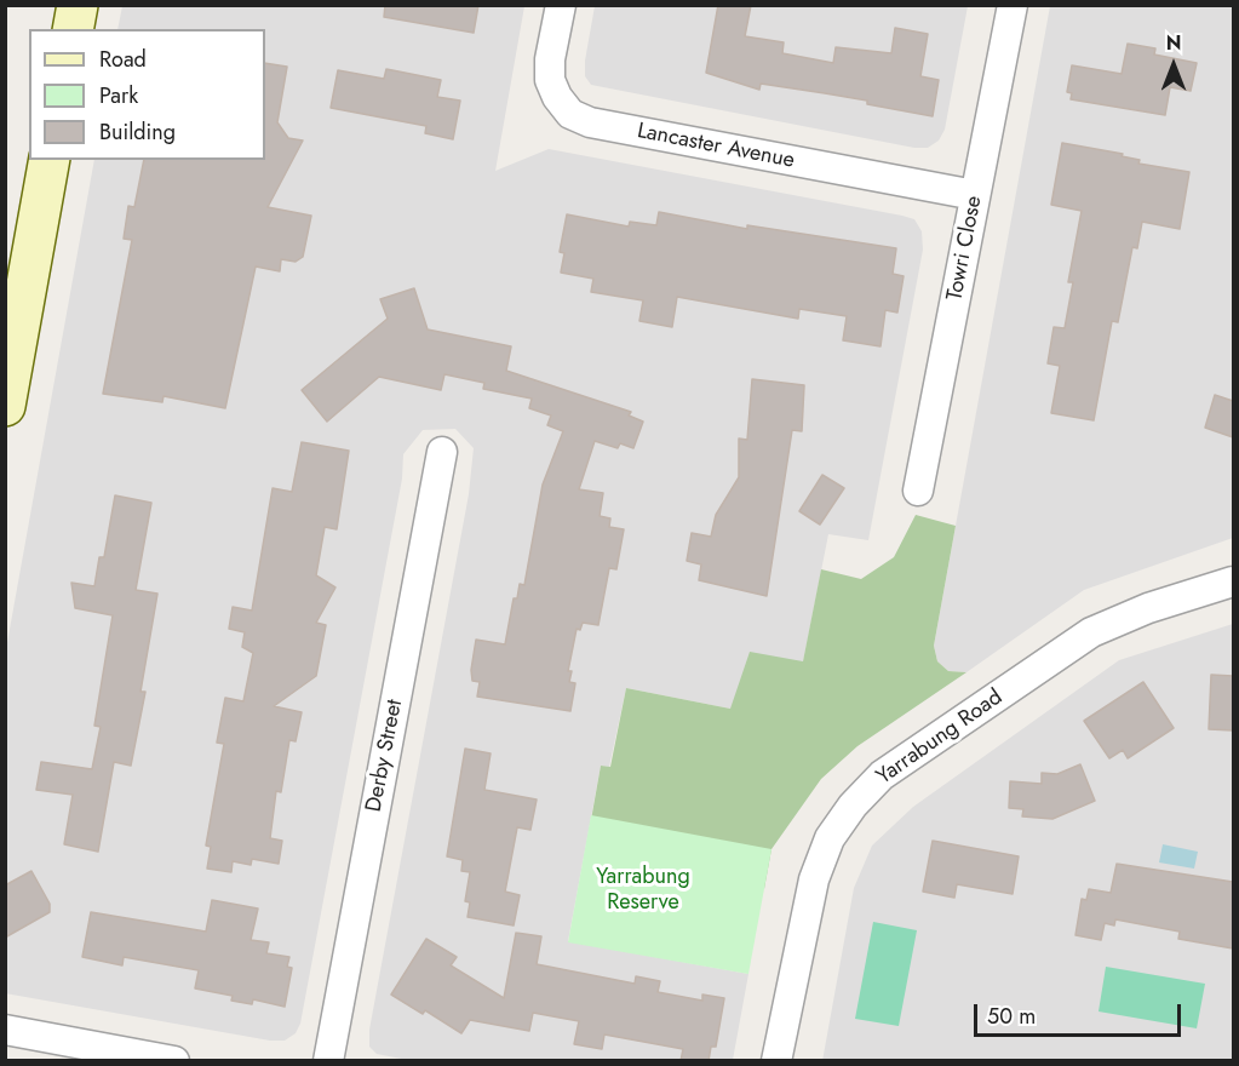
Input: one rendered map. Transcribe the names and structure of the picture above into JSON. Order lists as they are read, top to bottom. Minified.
{"streets":{"street":["Lancaster Avenue","Towri Close","Yarrabung Road","Derby Street"]},"crossings":[["Lancaster Avenue","Towri Close"]],"parks":["Yarrabung Reserve"],"legend":["Road","Park","Building"],"scale_bar":"50 m","north":"top"}
